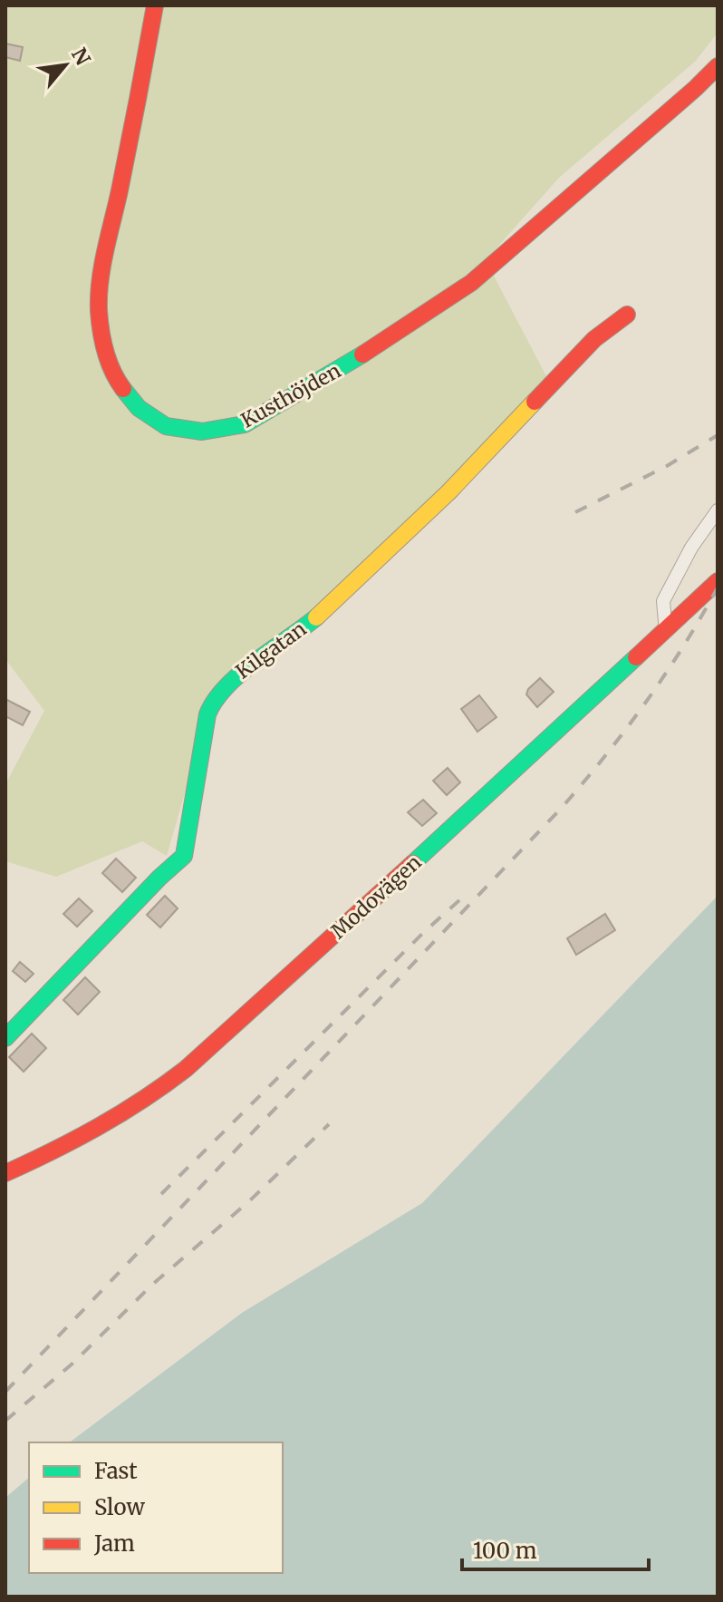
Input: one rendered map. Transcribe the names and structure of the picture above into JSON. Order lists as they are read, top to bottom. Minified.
{"streets":{"street":["Kusthöjden","Kilgatan","Modovägen"]},"legend":["Fast","Slow","Jam"],"scale_bar":"100 m","north":"top right"}
